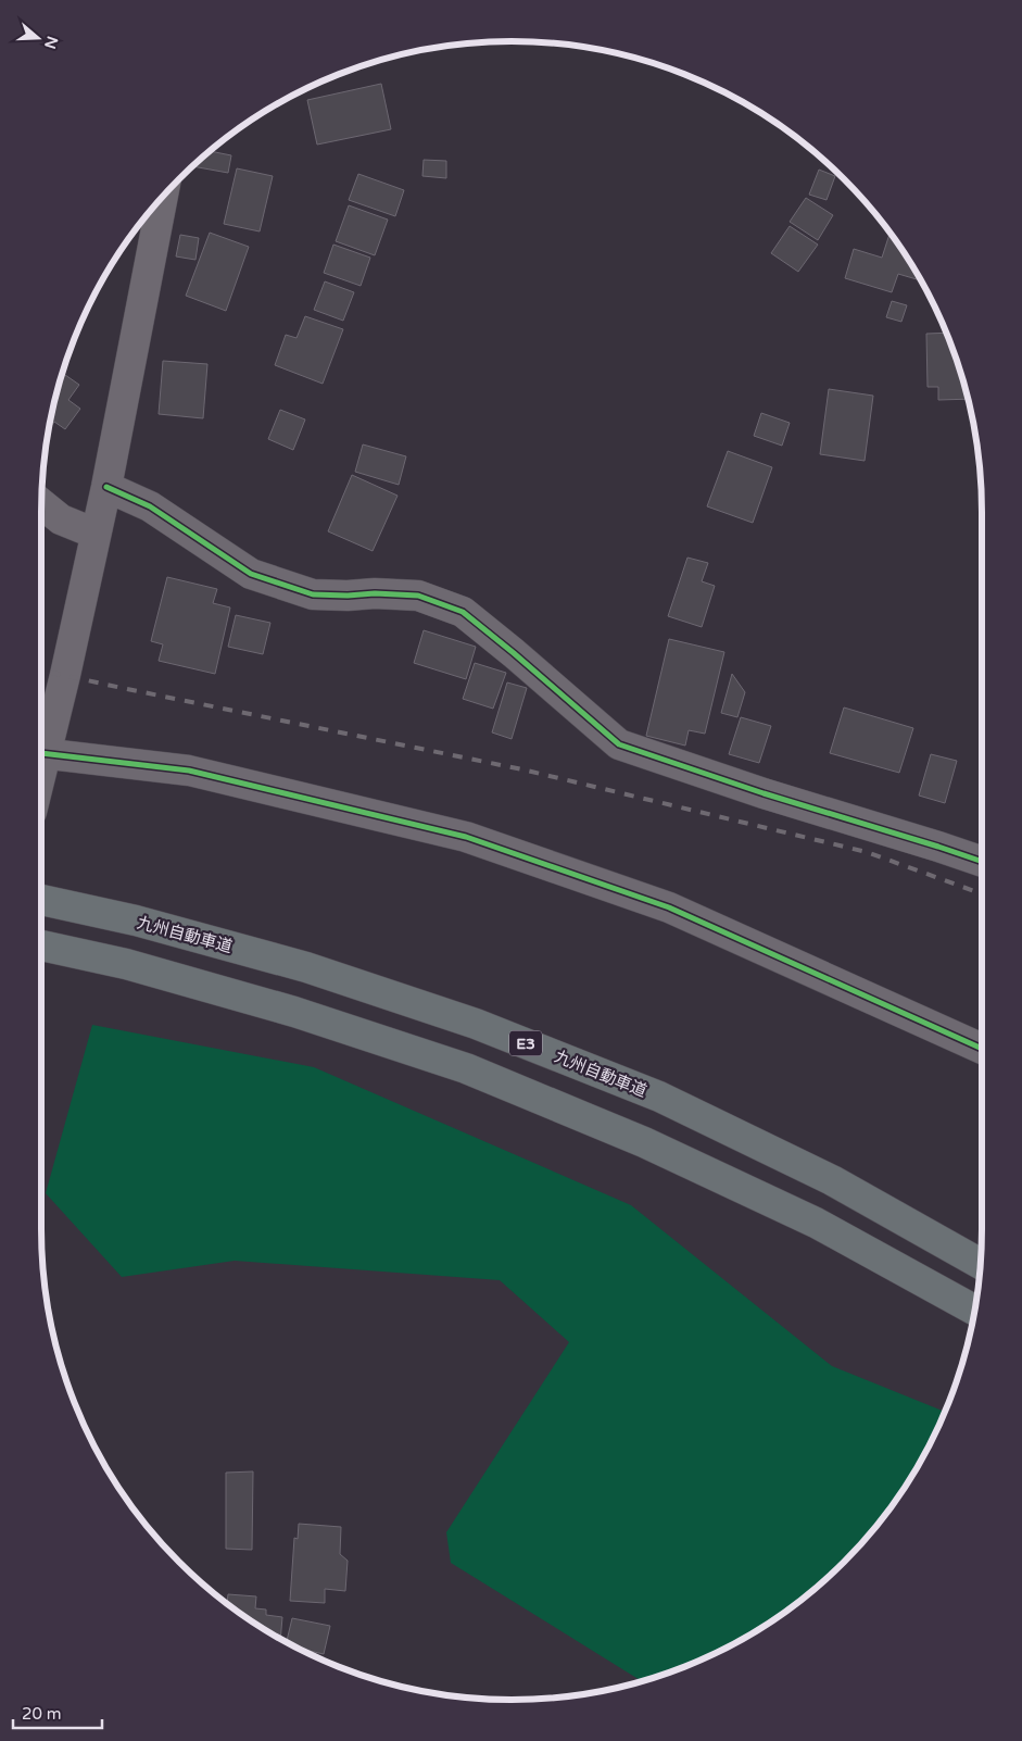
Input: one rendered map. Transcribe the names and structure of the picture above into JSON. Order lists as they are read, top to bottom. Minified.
{"streets":{"highway":["九州自動車道","E3"]},"scale_bar":"20 m","north":"right"}
